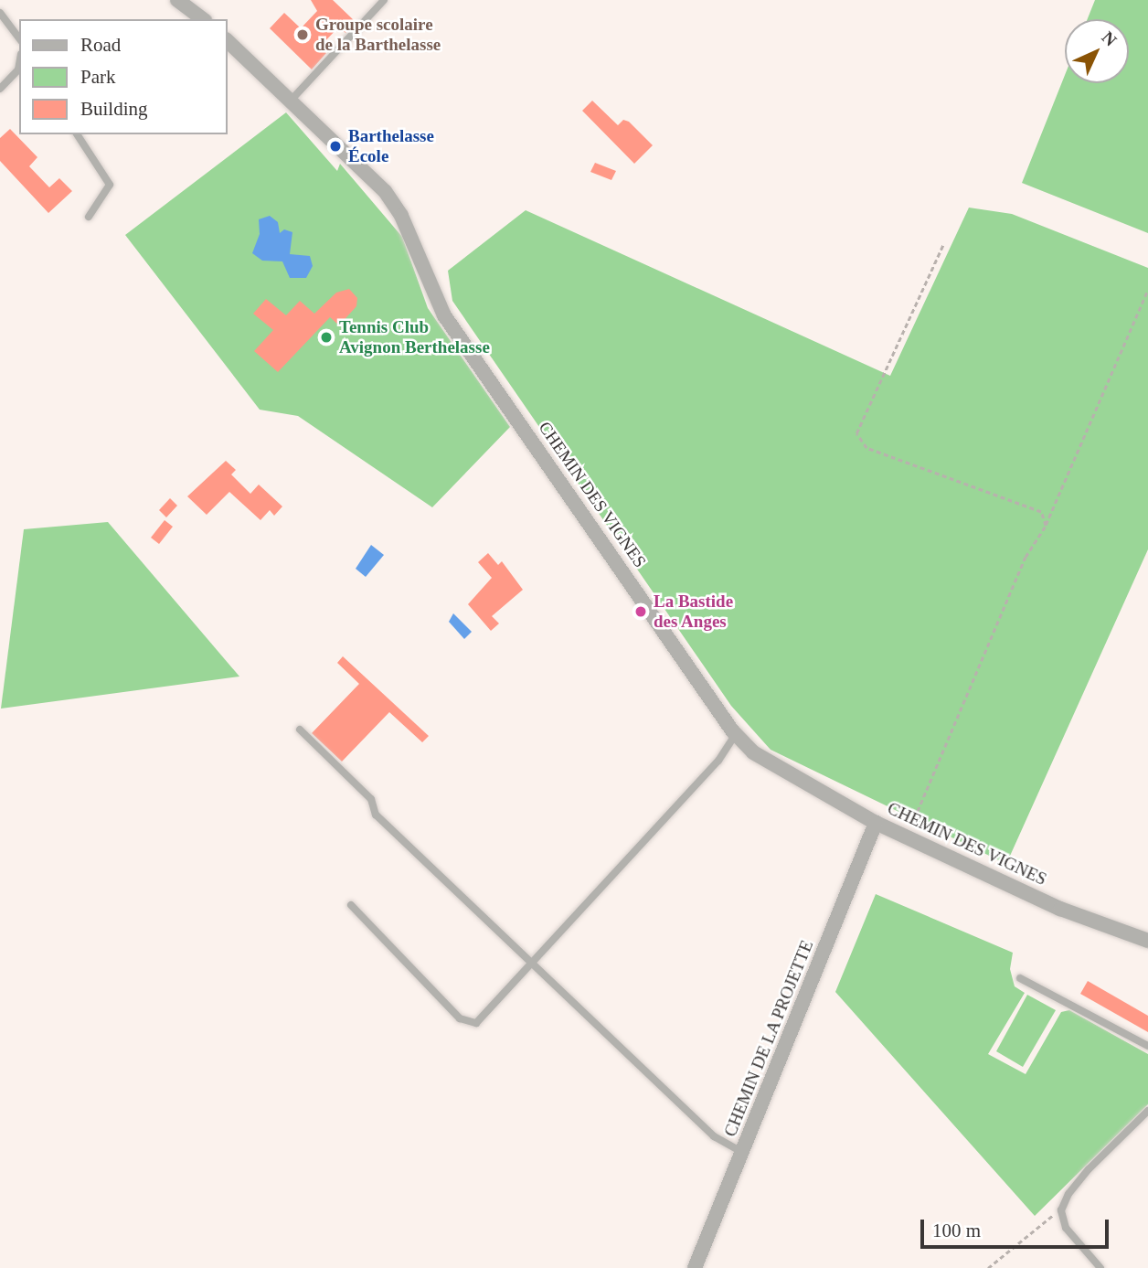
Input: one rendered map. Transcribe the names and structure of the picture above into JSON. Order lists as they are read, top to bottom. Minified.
{"streets":{"street":["CHEMIN DES VIGNES","CHEMIN DE LA PROJETTE"]},"crossings":[["CHEMIN DES VIGNES","CHEMIN DE LA PROJETTE"]],"places":["Groupe scolaire de la Barthelasse","Barthelasse École","Tennis Club Avignon Berthelasse","La Bastide des Anges"],"legend":["Road","Park","Building"],"scale_bar":"100 m","north":"top right"}
